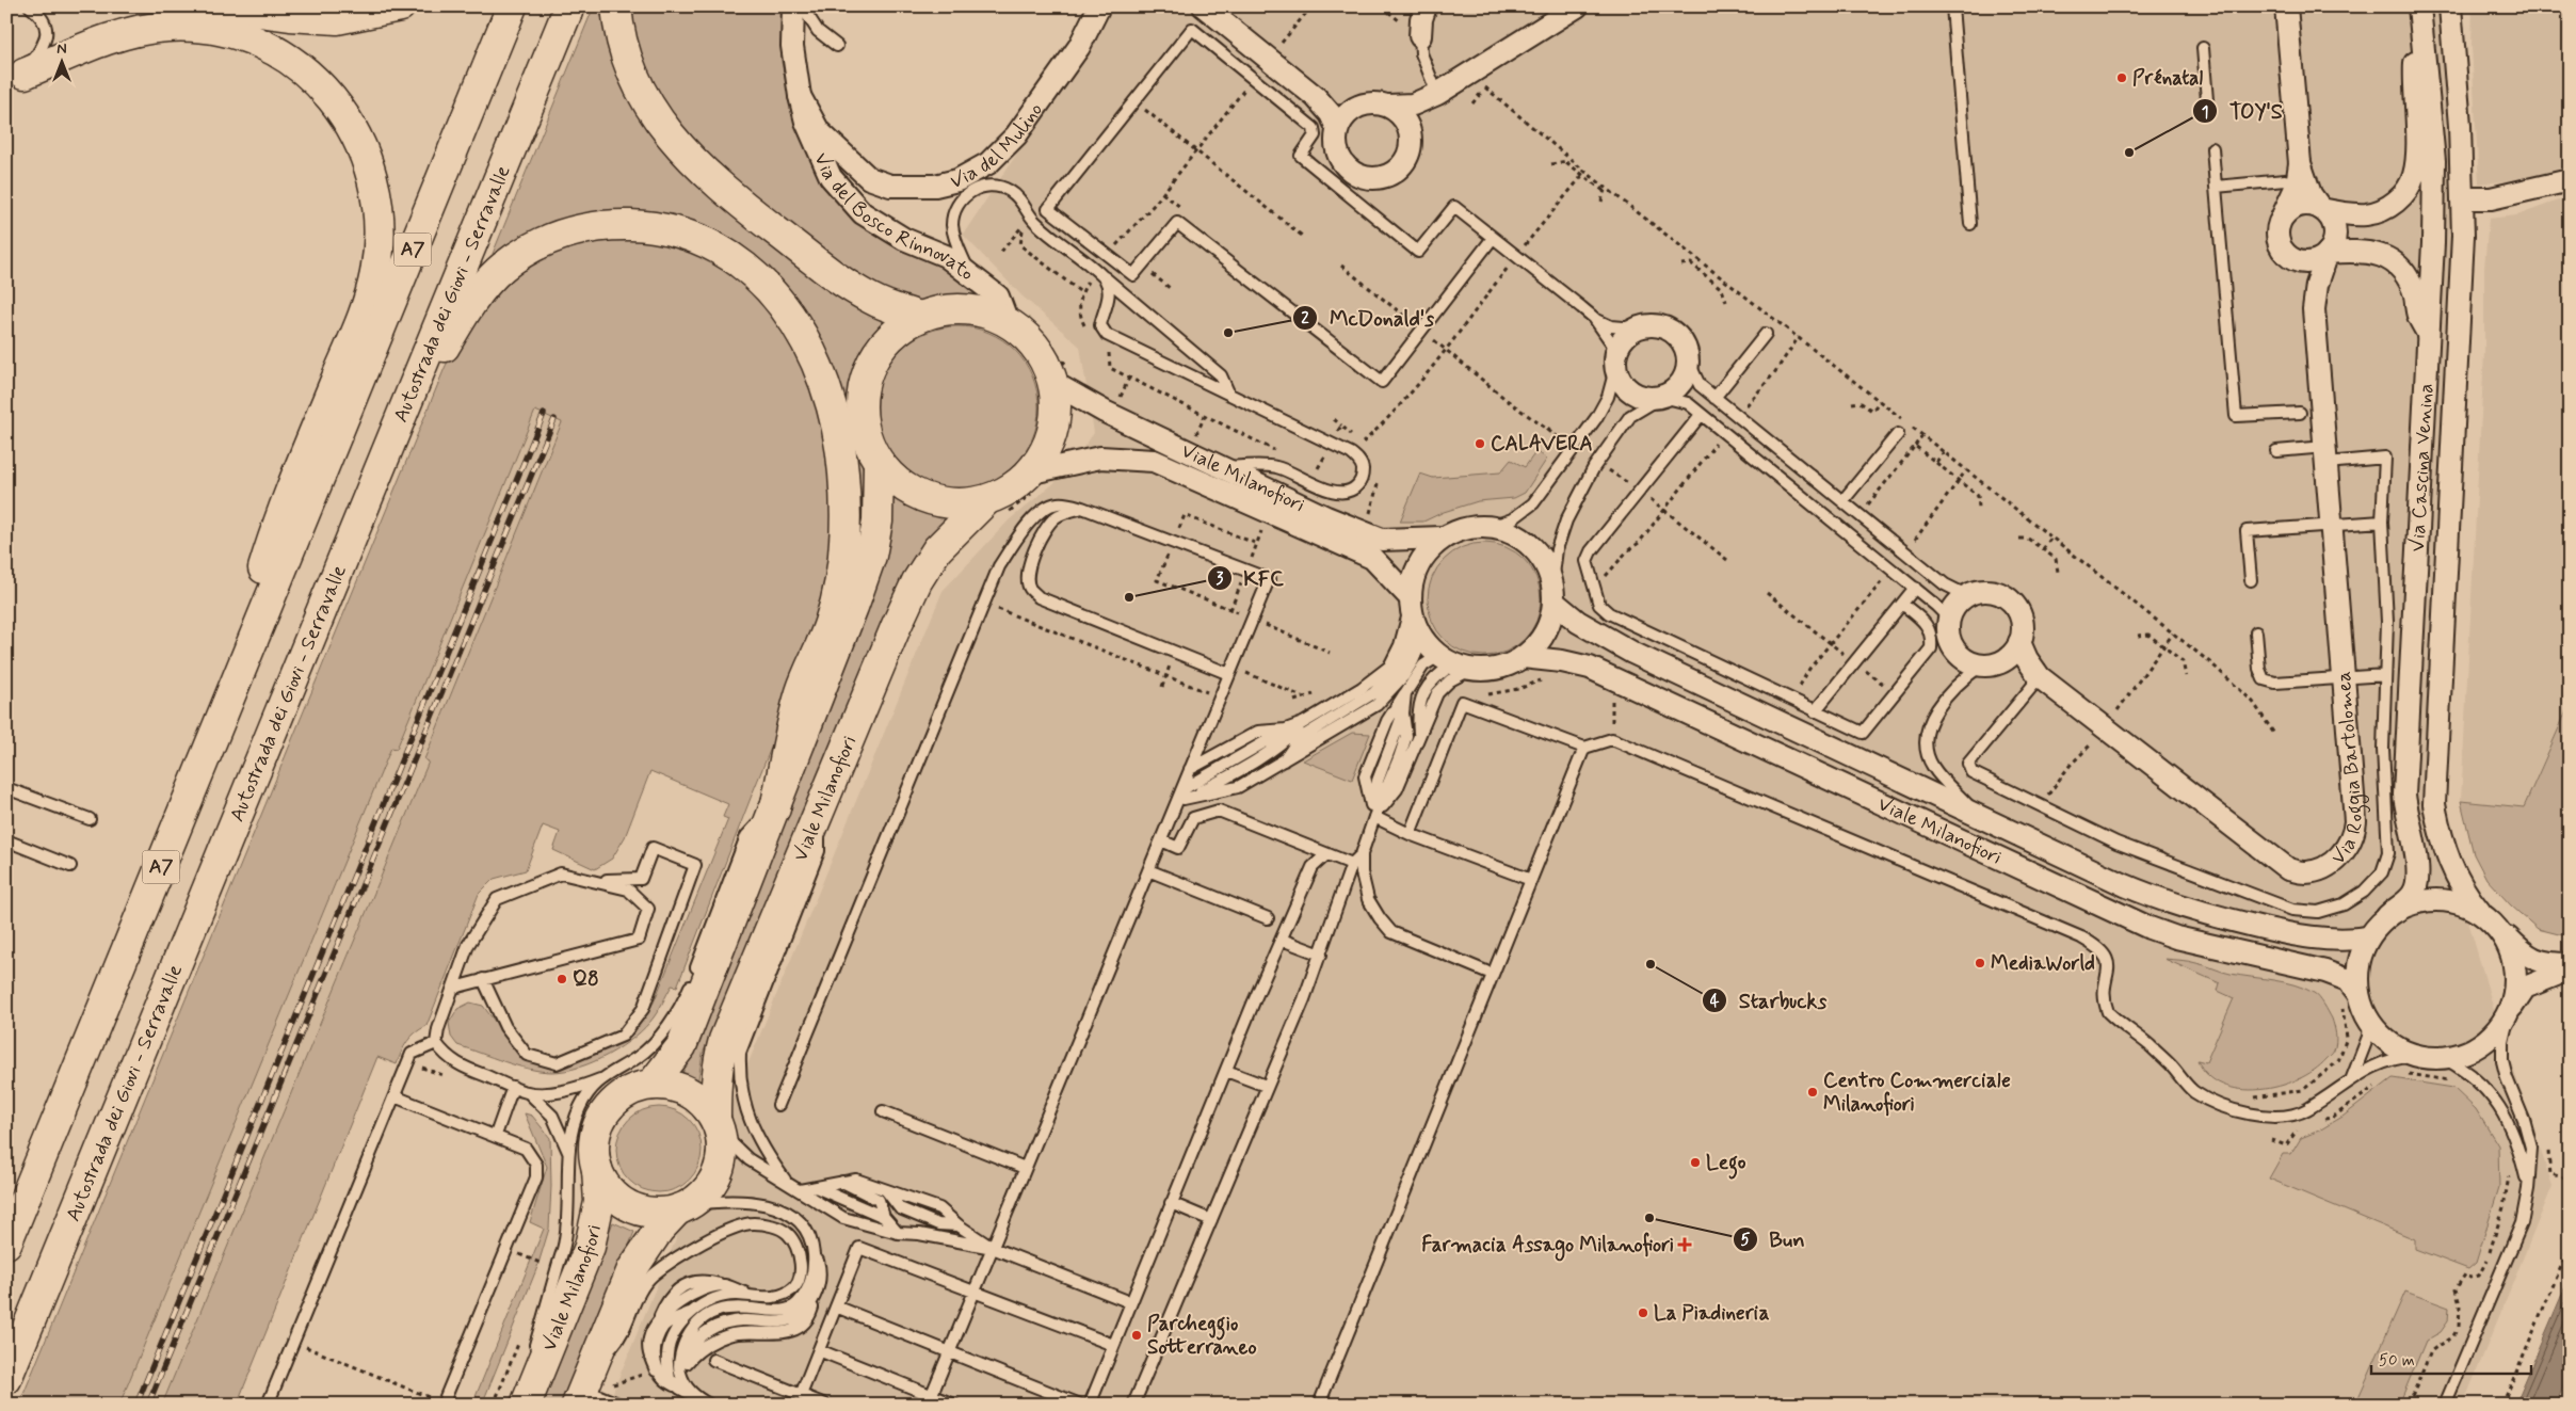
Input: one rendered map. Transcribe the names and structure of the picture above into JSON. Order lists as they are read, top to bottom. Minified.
{"streets":{"main road":["A7","Autostrada dei Giovi - Serravalle","Viale Milanofiori"],"street":["Via del Mulino","Via del Bosco Rinnovato","Via Cascina Venina","Via Roggia Bartolomea"]},"crossings":[["Via del Mulino","Via del Bosco Rinnovato"],["Via del Bosco Rinnovato","Viale Milanofiori"],["Via Cascina Venina","Viale Milanofiori"]],"places":{"other":["Prénatal","TOY'S","McDonald's","CALAVERA","KFC","MediaWorld","Starbucks","Q8","Centro Commerciale Milanofiori","Lego","Bun","La Piadineria","Parcheggio Sotterraneo"],"health":["Farmacia Assago Milanofiori"]},"scale_bar":"50 m","north":"top"}
